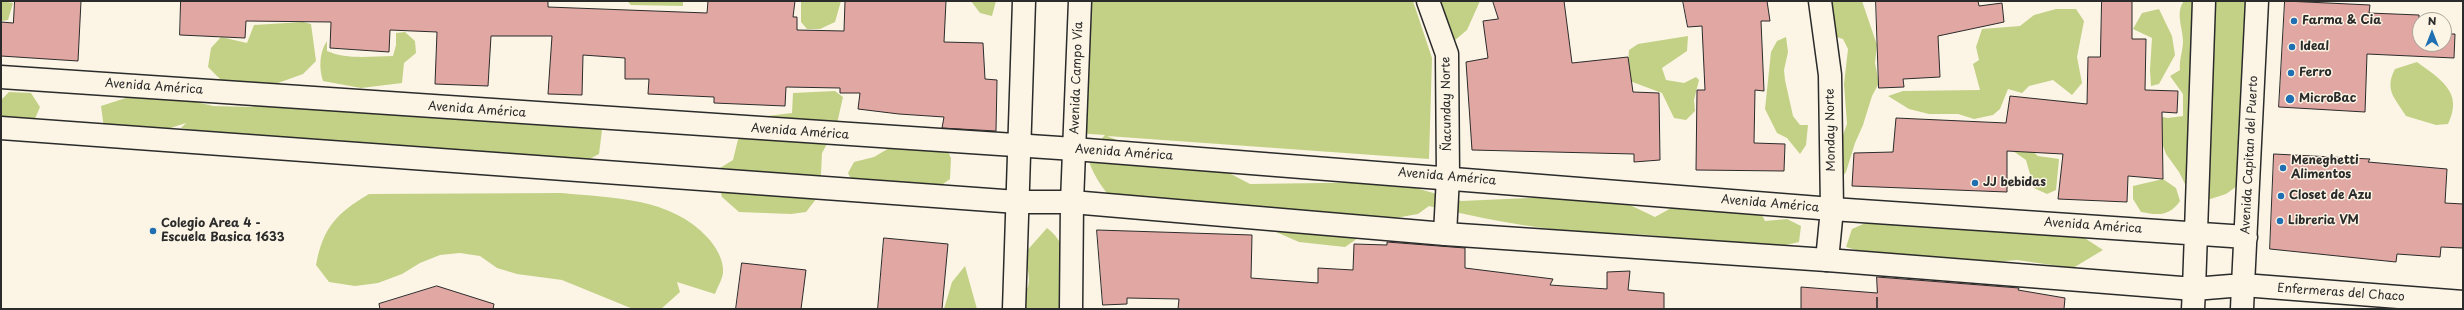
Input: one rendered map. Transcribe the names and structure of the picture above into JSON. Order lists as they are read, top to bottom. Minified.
{"streets":{"main road":["Avenida Campo Vía","Avenida América","Ñacunday Norte","Monday Norte","Avenida Capitan del Puerto","Enfermeras del Chaco"]},"crossings":[["Avenida Campo Vía","Avenida América"],["Avenida América","Ñacunday Norte"],["Avenida América","Monday Norte"],["Avenida América","Avenida Capitan del Puerto"],["Avenida Capitan del Puerto","Enfermeras del Chaco"]],"places":["Farma & Cia","Ideal","Ferro","MicroBac","Meneghetti Alimentos","JJ bebidas","Closet de Azu","Libreria VM","Colegio Area 4 - Escuela Basica 1633"],"north":"top"}
